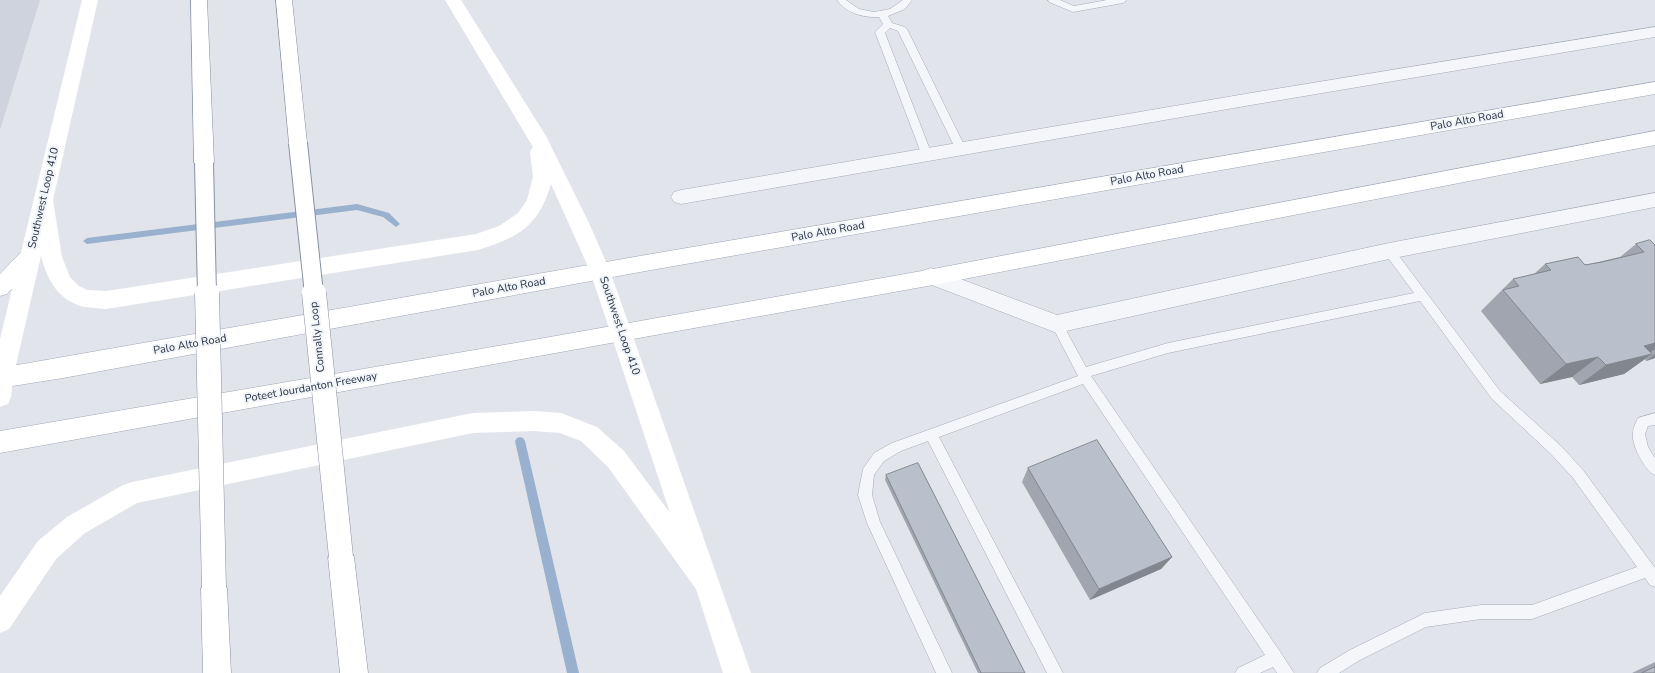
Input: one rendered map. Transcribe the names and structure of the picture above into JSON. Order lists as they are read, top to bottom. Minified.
{"streets":{"main road":["Palo Alto Road","Southwest Loop 410","Connally Loop","Poteet Jourdanton Freeway"]},"crossings":[["Palo Alto Road","Southwest Loop 410"],["Southwest Loop 410","Poteet Jourdanton Freeway"]]}
